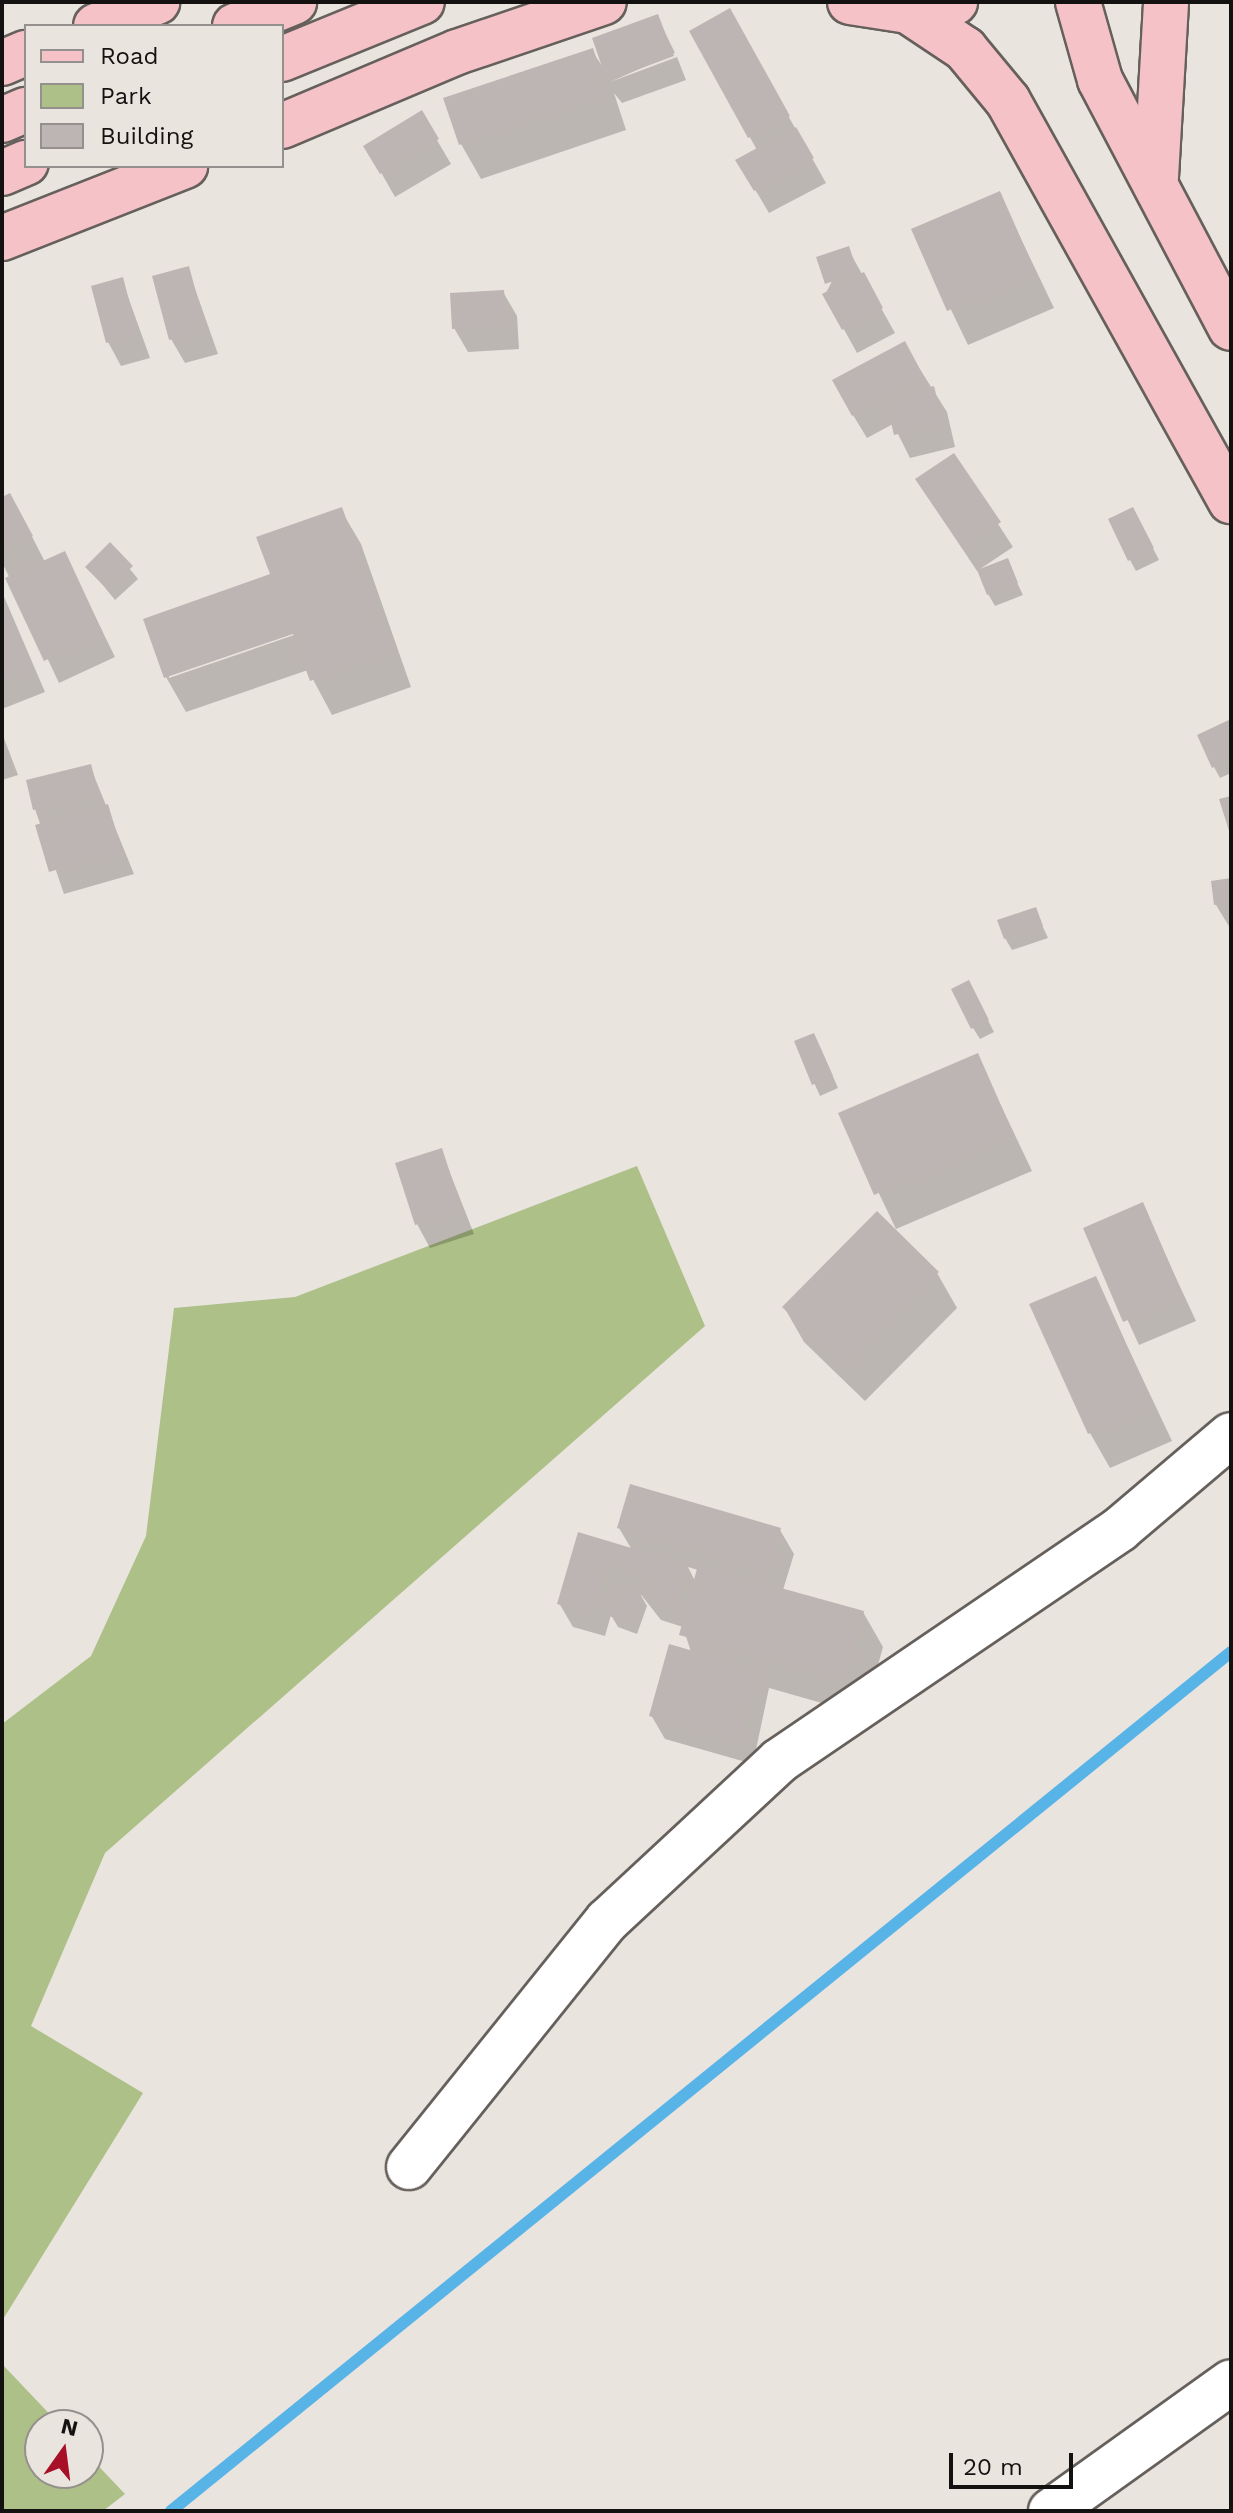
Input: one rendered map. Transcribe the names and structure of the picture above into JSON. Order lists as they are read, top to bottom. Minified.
{"legend":["Road","Park","Building"],"scale_bar":"20 m","north":"top"}
